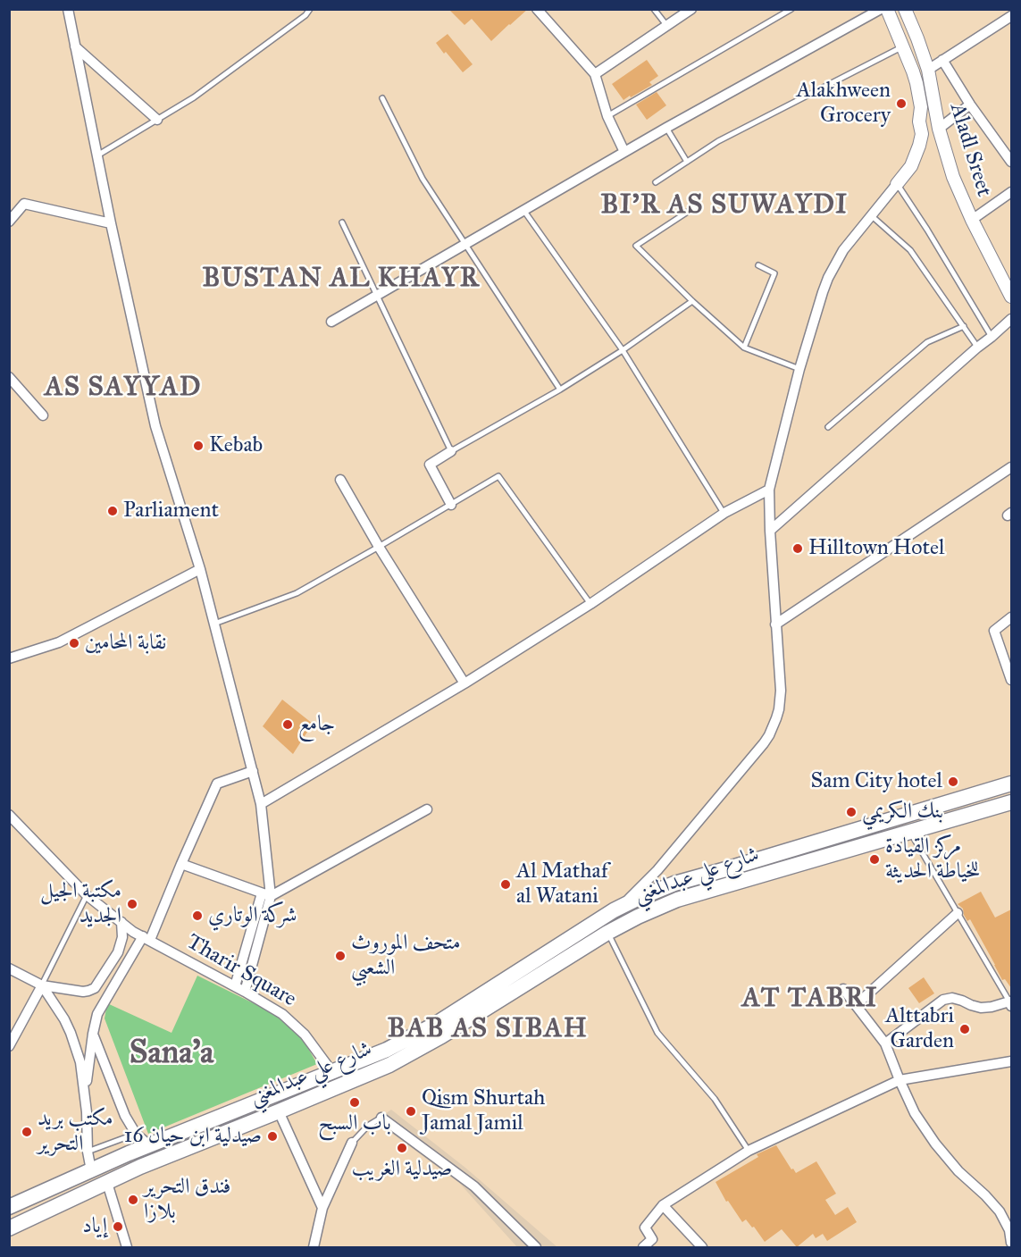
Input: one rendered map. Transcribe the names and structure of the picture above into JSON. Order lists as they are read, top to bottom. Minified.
{"streets":{"main road":["شارع علي عبدالمغني"],"street":["Aladl Sreet","Tharir Square"]},"crossings":[["شارع علي عبدالمغني","Tharir Square"]],"districts":["BI'R AS SUWAYDI","BUSTAN AL KHAYR","AS SAYYAD","AT TABRI","BAB AS SIBAH","Sana'a"],"places":["Alakhween Grocery","Kebab","Parliament","Hilltown Hotel","نقابة المحامين","جامع","Sam City hotel","بنك الكريمي","مركز القيادة للخياطة الحديثة","Al Mathaf al Watani","مكتبة الجيل الجديد","شركة الوتاري","متحف الموروث الشعبي","Alttabri Garden","باب السبح","Qism Shurtah Jamal Jamil","مكتب بريد التحرير","صيدلية ابن حيان 16","صيدلية الغريب","فندق التحرير بلازا","إياد"]}
